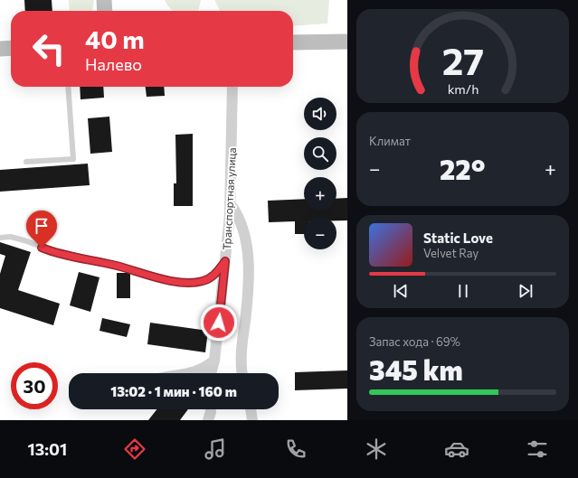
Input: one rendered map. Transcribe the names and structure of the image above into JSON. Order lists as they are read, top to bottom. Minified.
{"streets":{"street":["Транспортная улица"]},"page":{"turn":["40 m","Налево"],"map_buttons":["+","−"],"tile":["Климат",["Запас хода · 69%","345 km"]],"heat":["−","22°","+"],"song":["Static Love","Velvet Ray"],"limit":"30","trip":"13:02 · 1 мин · 160 m","tabs":"13:01","gauge":["27","km/h"]}}
